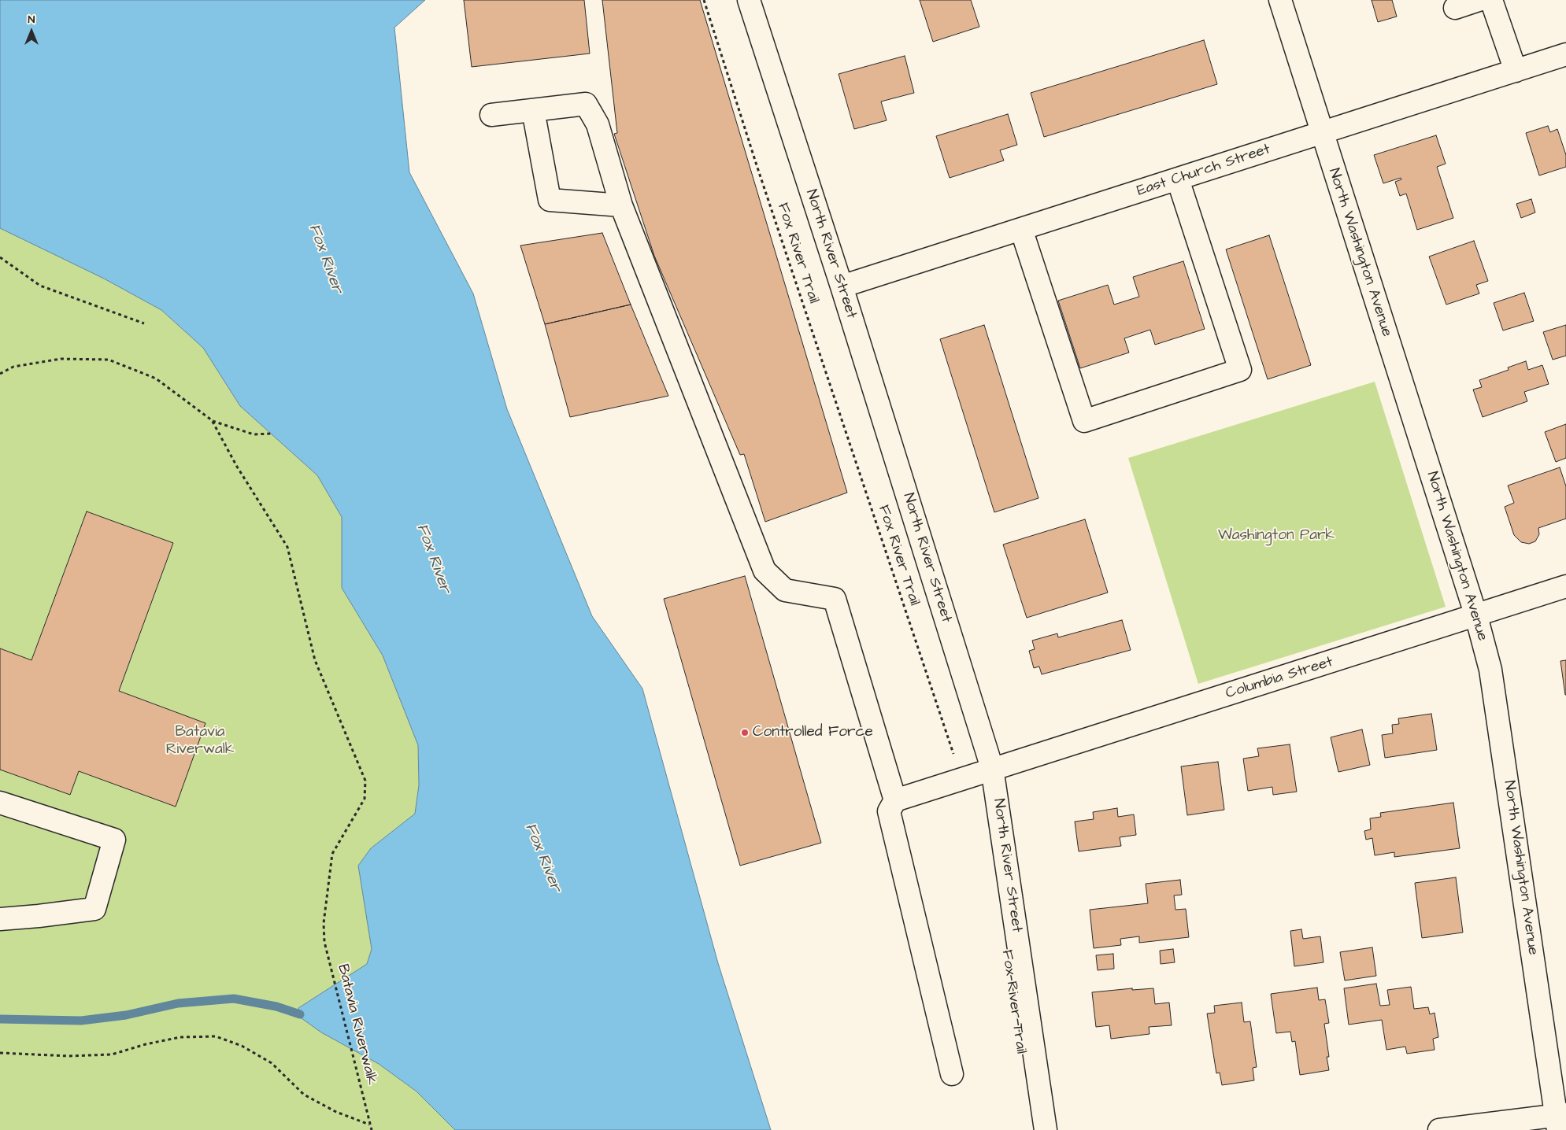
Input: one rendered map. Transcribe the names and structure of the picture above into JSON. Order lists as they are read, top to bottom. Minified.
{"streets":{"street":["East Church Street","North Washington Avenue","North River Street","Columbia Street"],"path":["Fox River Trail","Batavia Riverwalk"]},"crossings":[["East Church Street","North Washington Avenue"],["East Church Street","North River Street"],["North Washington Avenue","Columbia Street"],["Fox River Trail","Columbia Street"],["North River Street","Columbia Street"]],"water":["Fox River"],"parks":["Washington Park","Batavia Riverwalk"],"places":["Controlled Force"],"north":"top"}
